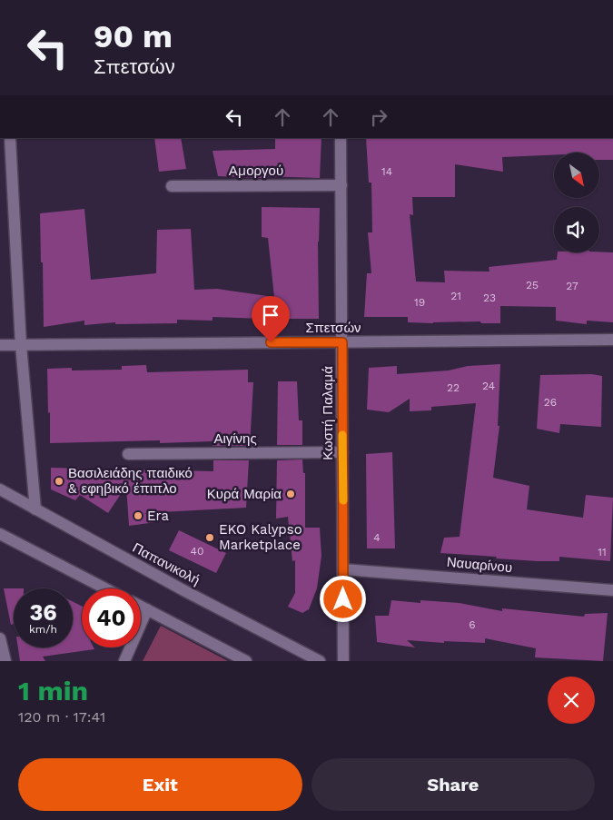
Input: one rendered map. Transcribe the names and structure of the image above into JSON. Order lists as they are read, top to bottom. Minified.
{"streets":{"street":["Αμοργού","Σπετσών","Κωστή Παλαμά","Αιγίνης","Παπανικολή","Ναυαρίνου"]},"crossings":[["Αμοργού","Κωστή Παλαμά"],["Σπετσών","Κωστή Παλαμά"],["Κωστή Παλαμά","Αιγίνης"],["Κωστή Παλαμά","Ναυαρίνου"]],"places":["Βασιλειάδης παιδικό & εφηβικό έπιπλο","Κυρά Μαρία","Era","EKO Kalypso Marketplace"],"house_numbers":["14","25","27","21","23","19","24","22","26","4","40","11","6"],"north":"bottom right","page":{"turn":["90 m","Σπετσών"],"speed":"36 km/h","limit":"40","heading":["1 min","120 m · 17:41"],"buttons":["Exit","Share"]}}
